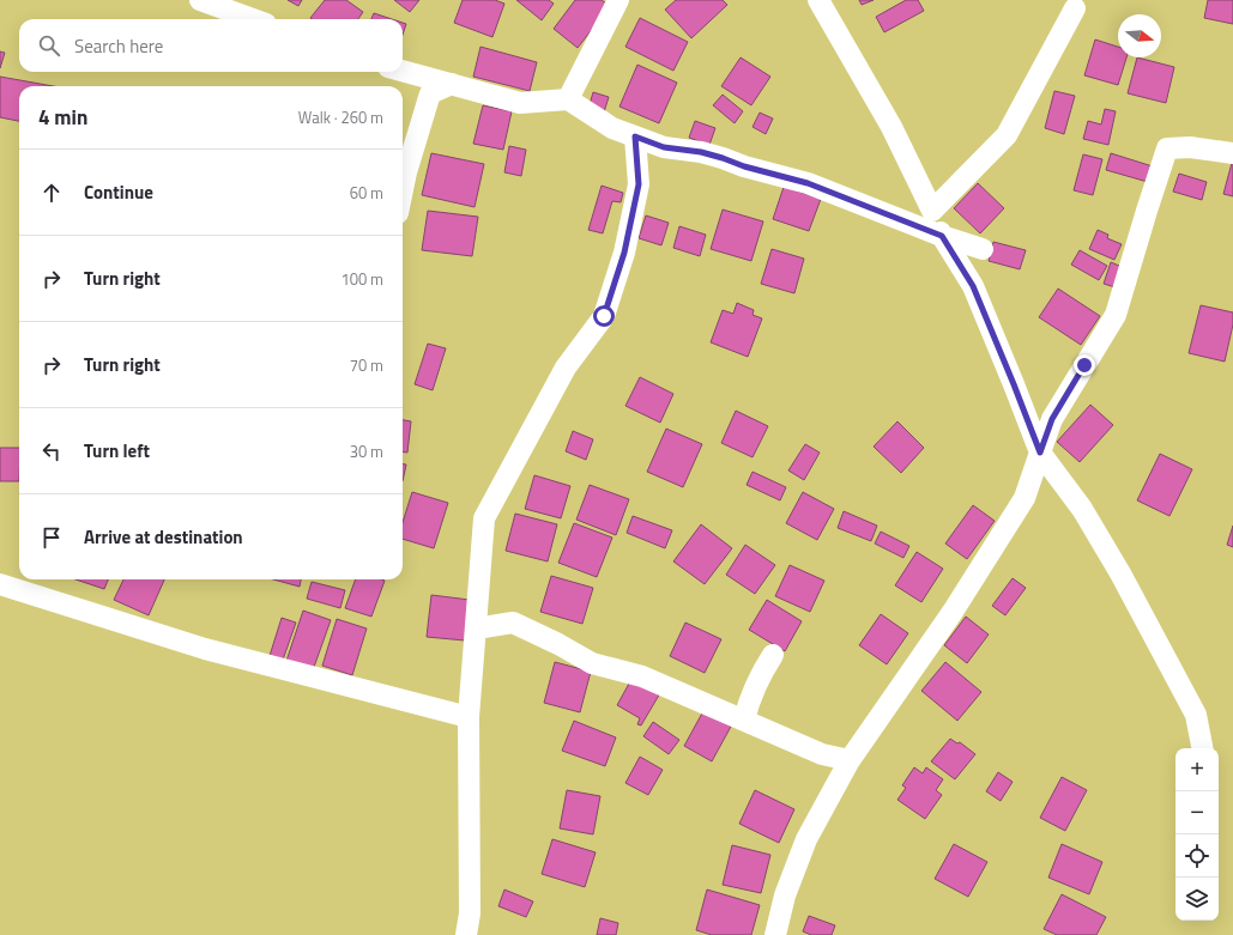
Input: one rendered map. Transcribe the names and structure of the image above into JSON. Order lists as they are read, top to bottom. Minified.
{"north":"right","page":{"search":"Search here","heading":["4 min","Walk · 260 m"],"list":[["Continue","60 m"],["Turn right","100 m"],["Turn right","70 m"],["Turn left","30 m"],"Arrive at destination"],"map_buttons":["+","−"]}}
